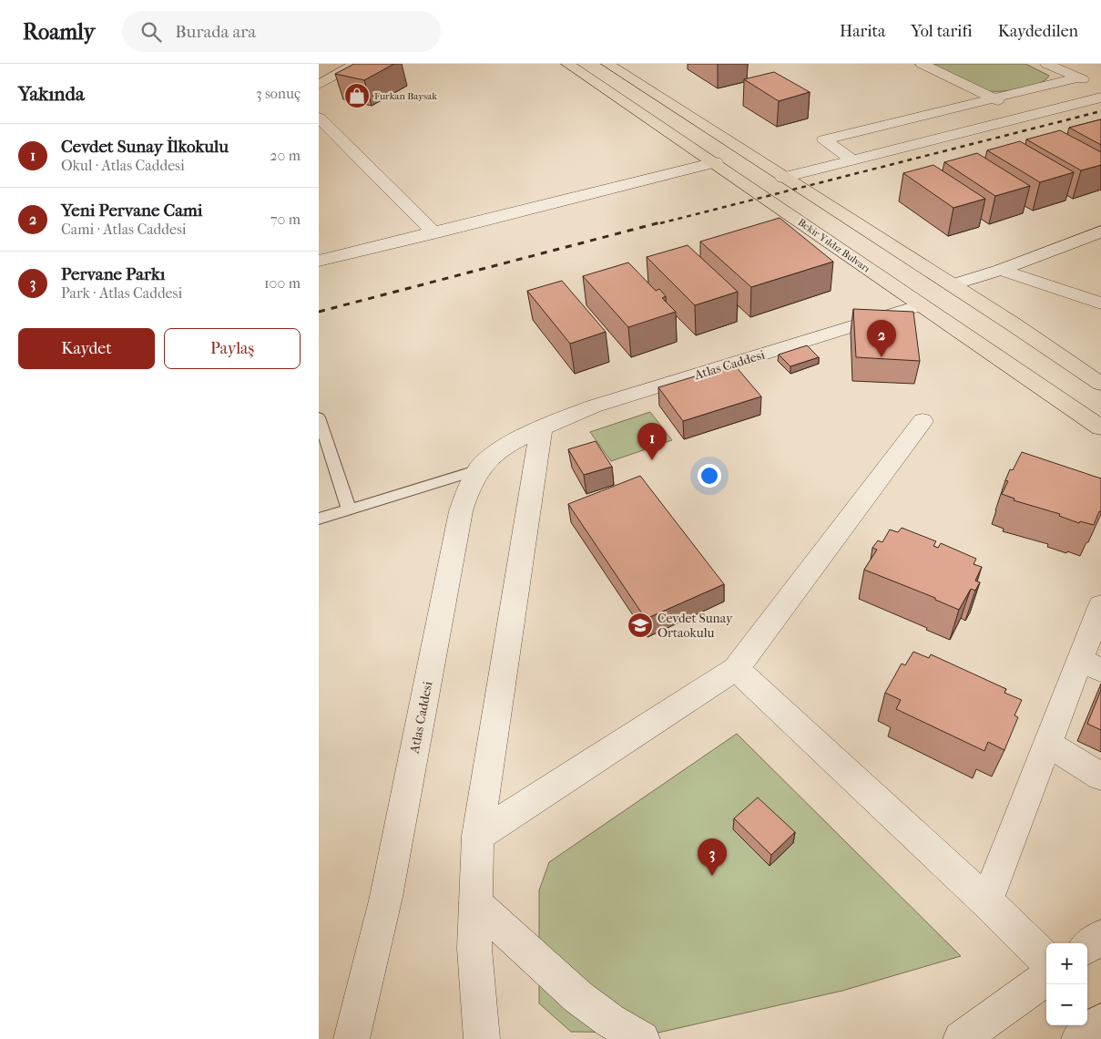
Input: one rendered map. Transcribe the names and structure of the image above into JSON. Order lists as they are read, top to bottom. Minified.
{"streets":{"main road":["Bekir Yıldız Bulvarı"],"street":["Atlas Caddesi"]},"crossings":[["Bekir Yıldız Bulvarı","Atlas Caddesi"]],"places":{"shop":["Furkan Baysak"],"school or university":["Cevdet Sunay Ortaokulu"]},"page":{"header":"Roamly","search":"Burada ara","nav":["Harita","Yol tarifi","Kaydedilen"],"heading":["Yakında","3 sonuç"],"list":[{"mark":"1","name":"Cevdet Sunay İlkokulu","note":"Okul · Atlas Caddesi","value":"20 m"},{"mark":"2","name":"Yeni Pervane Cami","note":"Cami · Atlas Caddesi","value":"70 m"},{"mark":"3","name":"Pervane Parkı","note":"Park · Atlas Caddesi","value":"100 m"}],"buttons":["Kaydet","Paylaş"],"pins":["2","1","3"],"map_buttons":["+","−"]}}
